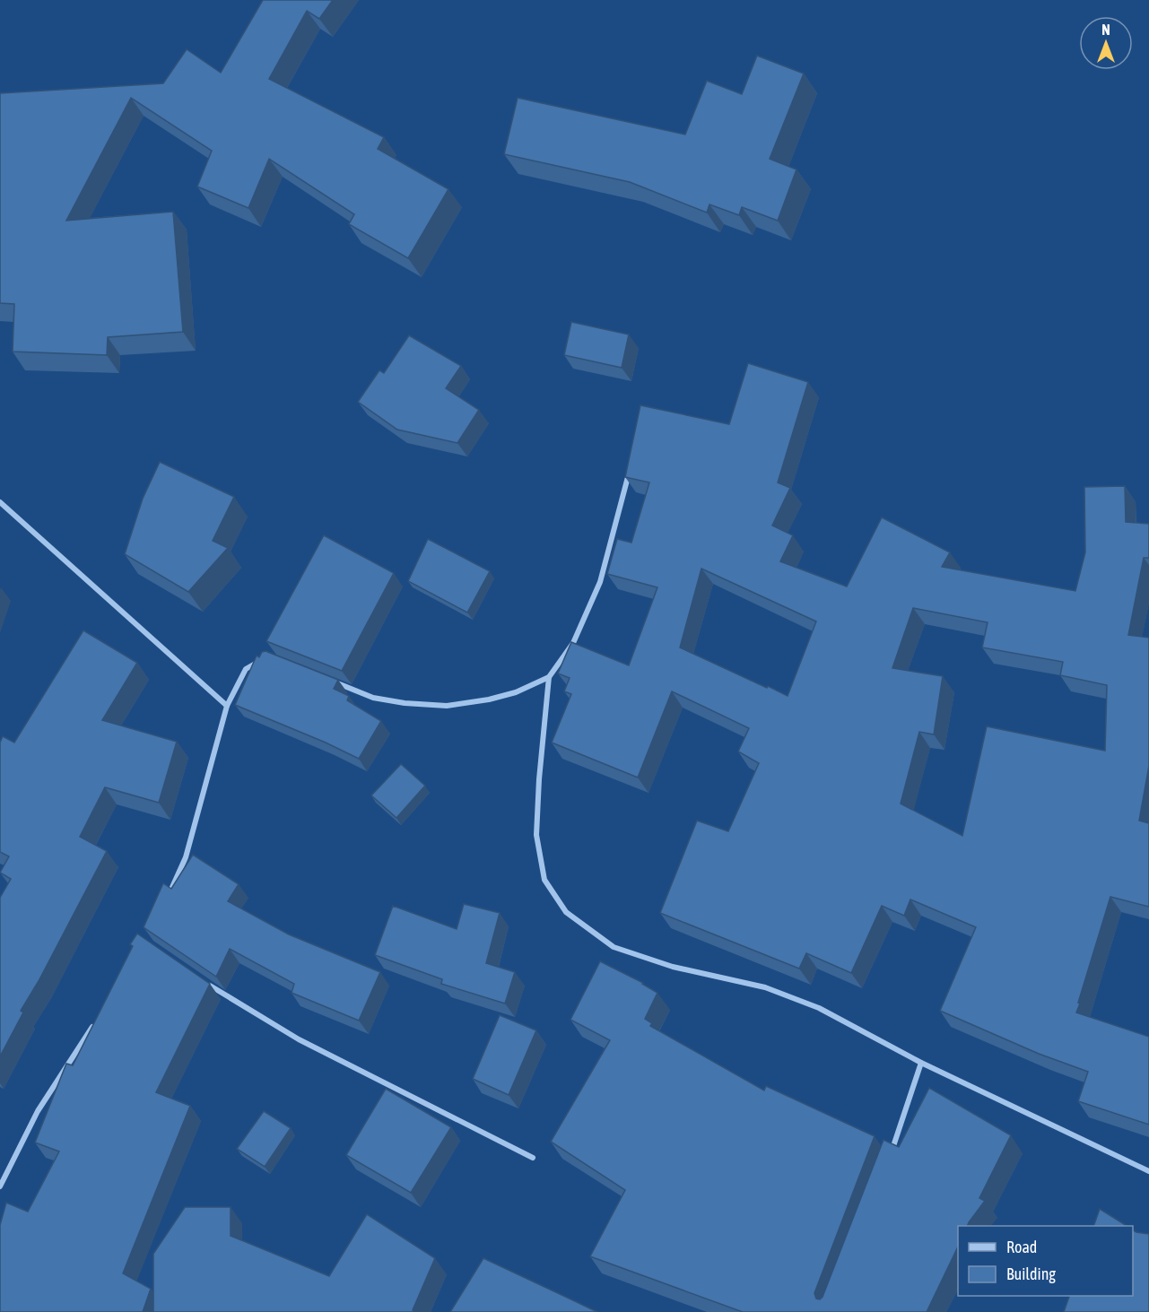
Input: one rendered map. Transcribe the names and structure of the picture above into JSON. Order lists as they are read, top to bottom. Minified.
{"legend":["Road","Building"],"north":"top"}
